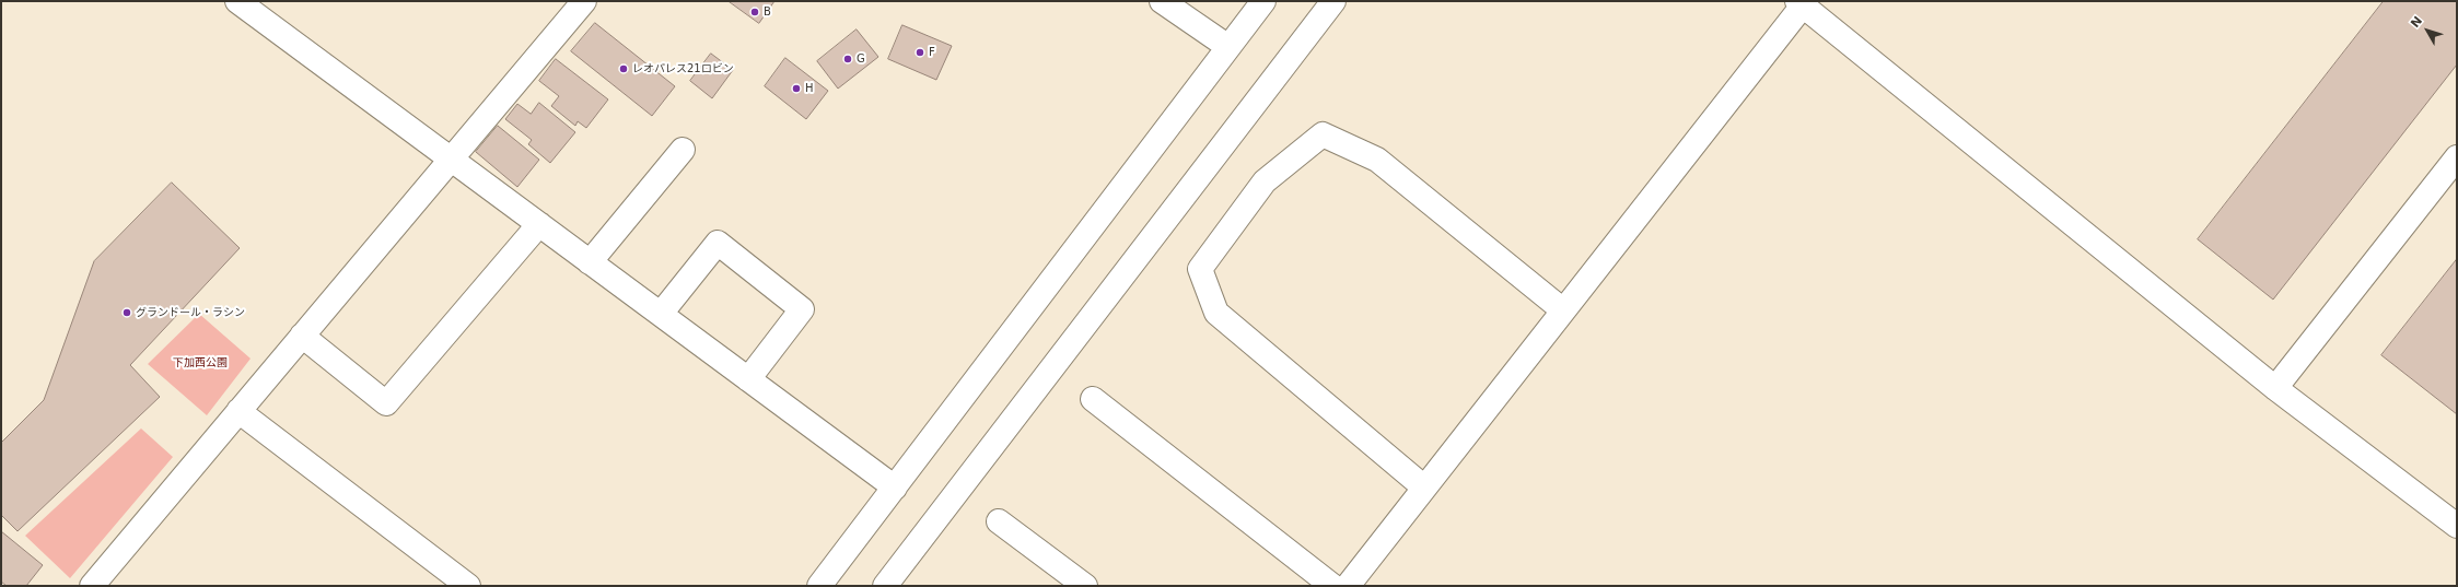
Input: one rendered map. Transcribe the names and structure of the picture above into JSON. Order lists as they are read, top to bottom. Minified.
{"parks":["下加西公園"],"places":["B","F","G","レオパレス21ロビン","H","グランドール・ラシン"],"north":"top left"}
